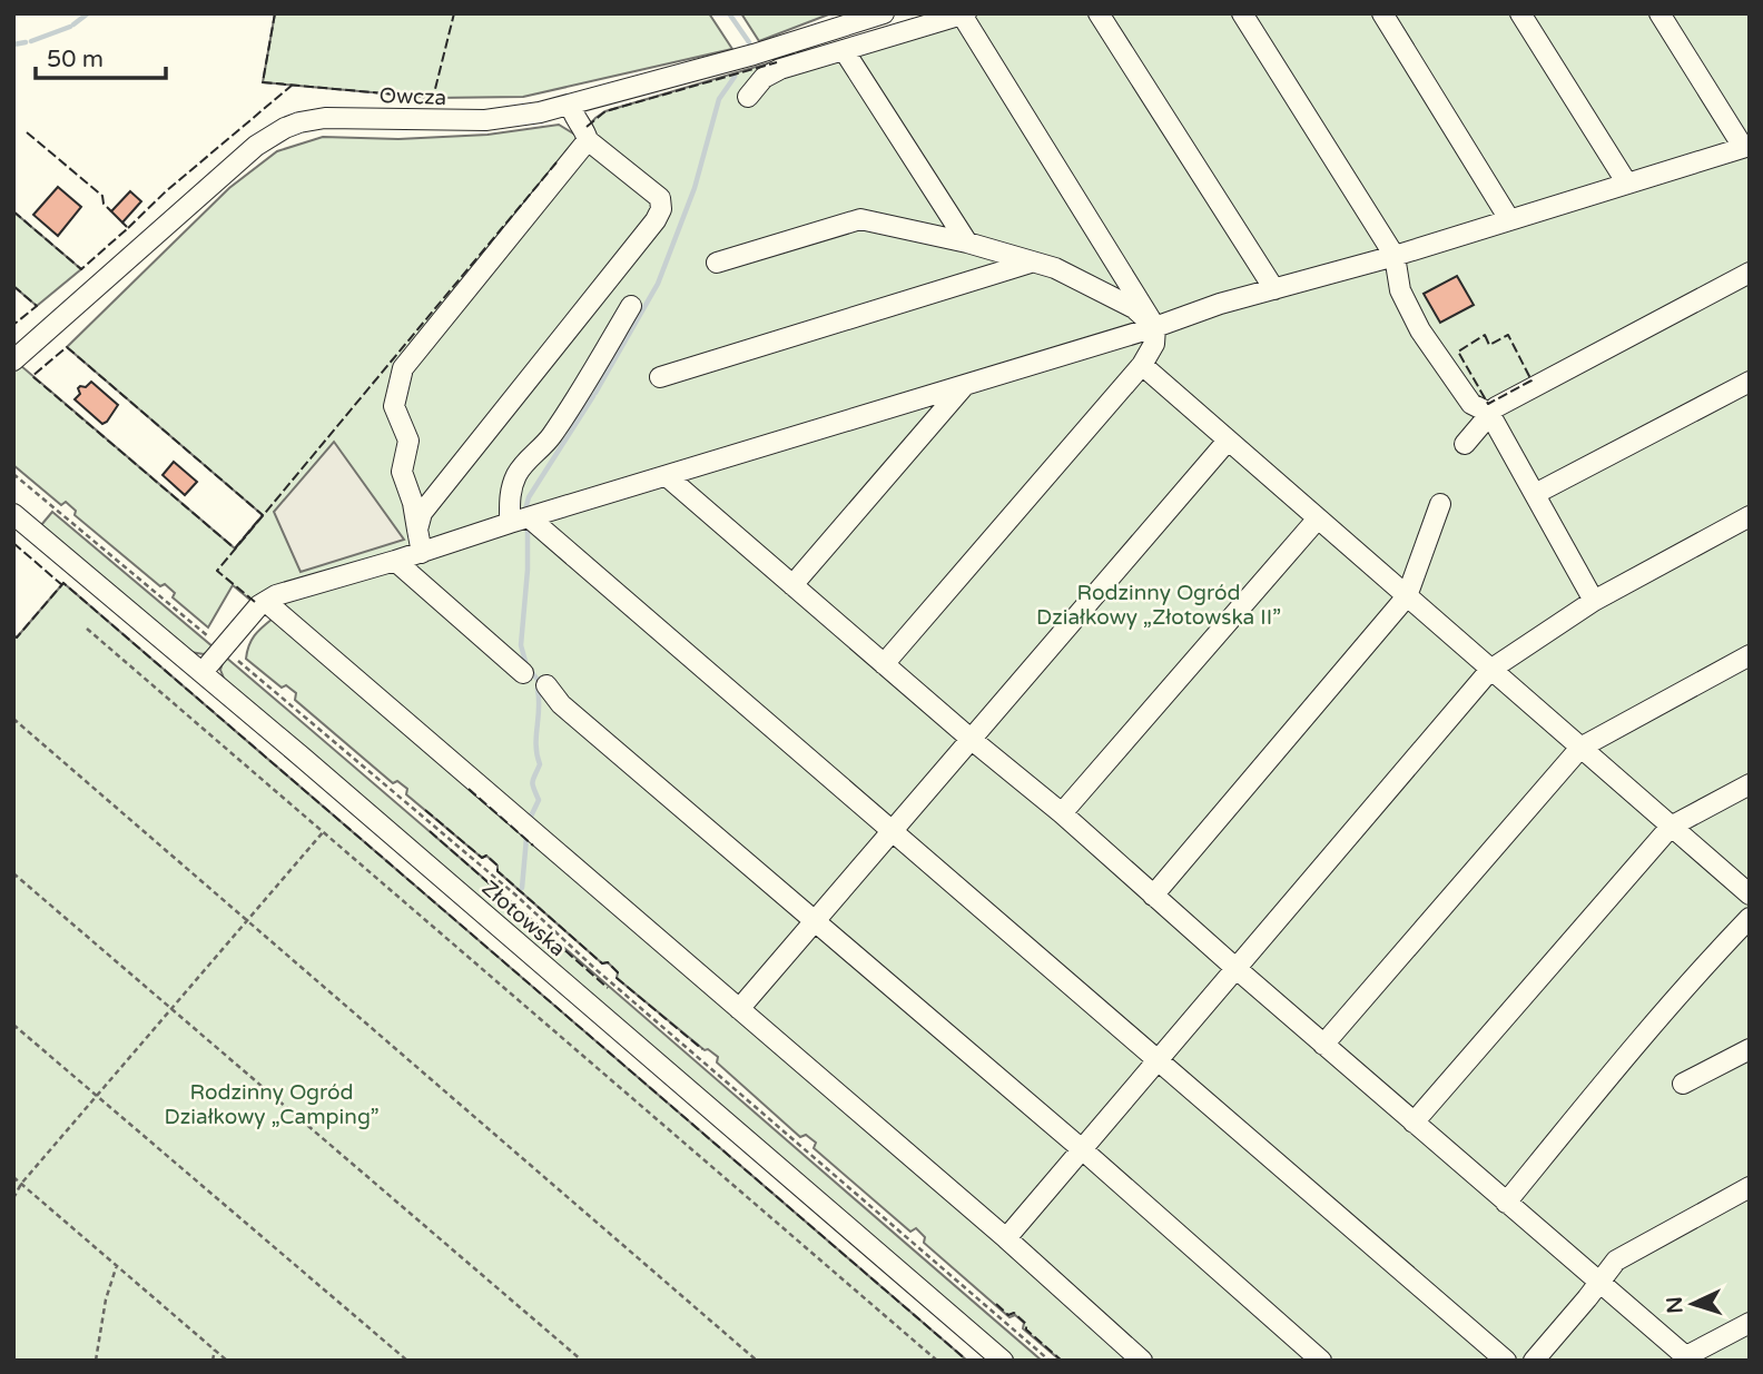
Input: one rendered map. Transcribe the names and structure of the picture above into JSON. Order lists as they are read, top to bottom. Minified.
{"streets":{"street":["Owcza","Złotowska"]},"parks":["Rodzinny Ogród Działkowy „Złotowska II”","Rodzinny Ogród Działkowy „Camping”"],"scale_bar":"50 m","north":"left"}
